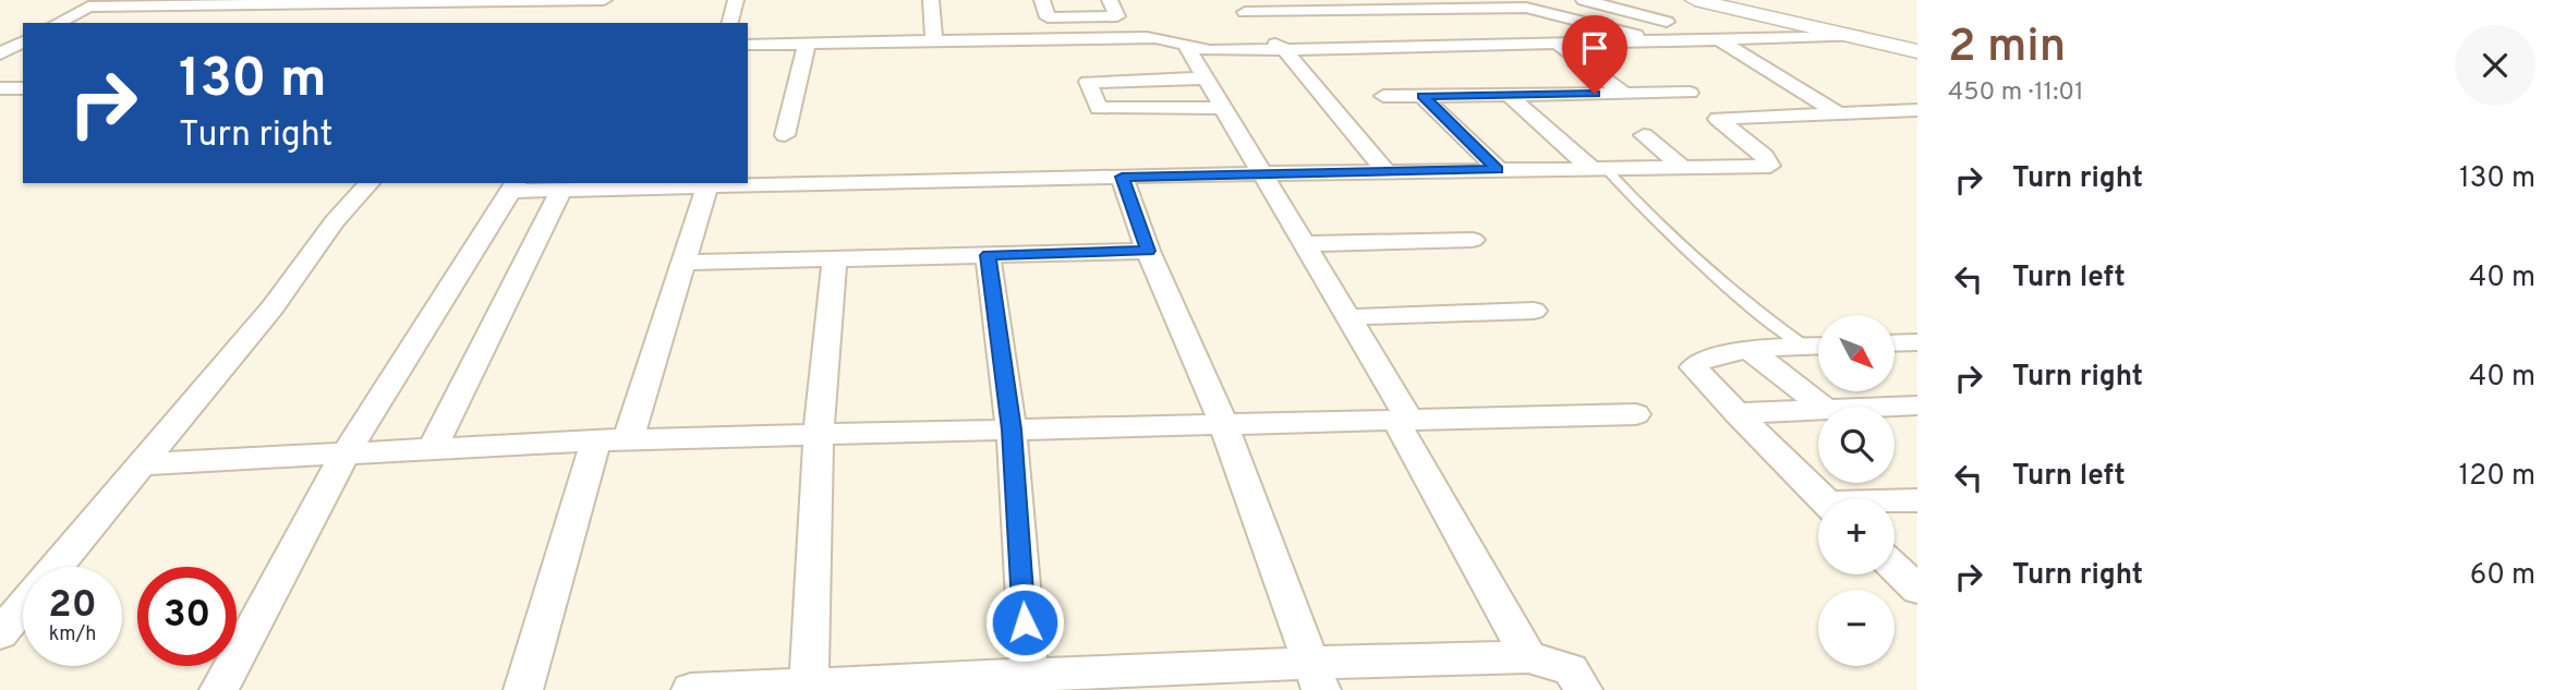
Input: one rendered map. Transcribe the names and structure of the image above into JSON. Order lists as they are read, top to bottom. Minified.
{"north":"bottom right","page":{"heading":["2 min","450 m · 11:01"],"turn":["130 m","Turn right"],"list":[{"name":"Turn right","value":"130 m"},{"name":"Turn left","value":"40 m"},{"name":"Turn right","value":"40 m"},{"name":"Turn left","value":"120 m"},{"name":"Turn right","value":"60 m"}],"map_buttons":["+","−"],"speed":"20 km/h","limit":"30"}}
